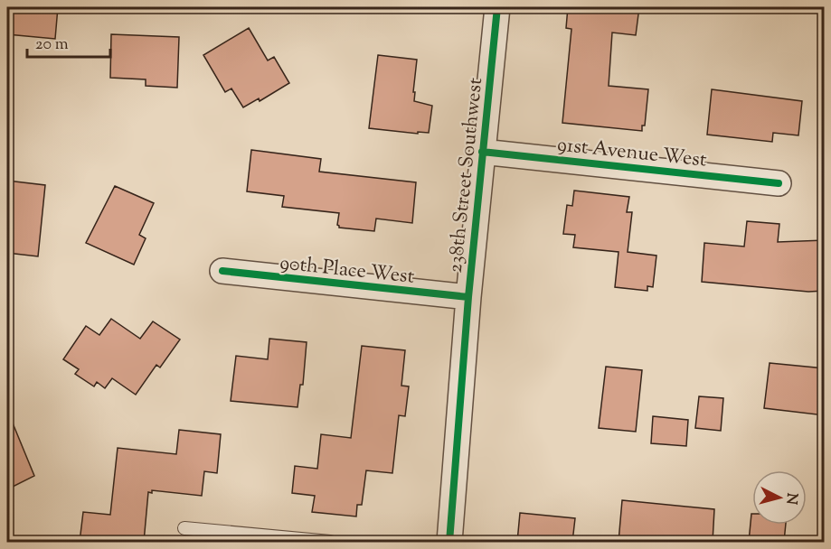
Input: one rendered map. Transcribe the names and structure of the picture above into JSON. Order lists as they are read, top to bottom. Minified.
{"streets":{"street":["91st Avenue West","238th Street Southwest","90th Place West"]},"crossings":[["91st Avenue West","238th Street Southwest"],["238th Street Southwest","90th Place West"]],"scale_bar":"20 m","north":"right"}
